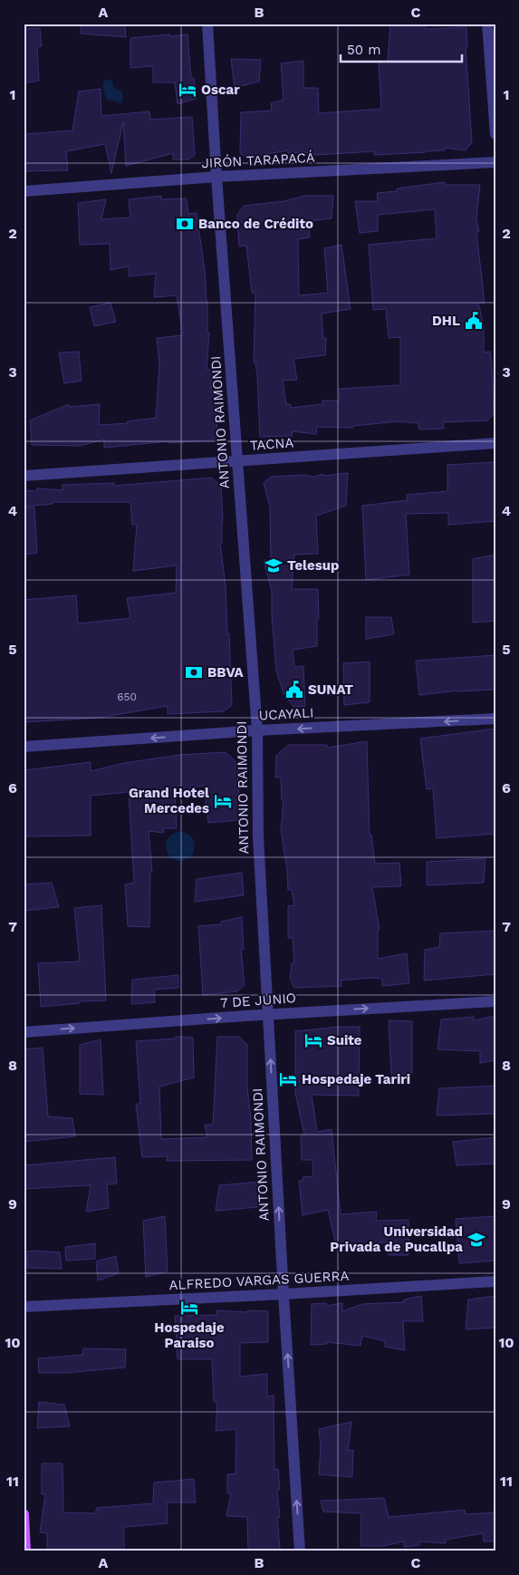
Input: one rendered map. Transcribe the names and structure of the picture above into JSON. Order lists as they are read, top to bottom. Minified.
{"streets":{"street":["JIRÓN TARAPACÁ","ANTONIO RAIMONDI","TACNA","UCAYALI","7 DE JUNIO","ALFREDO VARGAS GUERRA"]},"crossings":[["JIRÓN TARAPACÁ","ANTONIO RAIMONDI"],["ANTONIO RAIMONDI","TACNA"],["ANTONIO RAIMONDI","UCAYALI"],["ANTONIO RAIMONDI","7 DE JUNIO"],["ANTONIO RAIMONDI","ALFREDO VARGAS GUERRA"]],"one_way":["ANTONIO RAIMONDI","UCAYALI","7 DE JUNIO"],"places":{"hotel":["Oscar","Grand Hotel Mercedes","Suite","Hospedaje Tariri","Hospedaje Paraiso"],"bank":["Banco de Crédito","BBVA"],"public building":["DHL","SUNAT"],"school or university":["Telesup","Universidad Privada de Pucallpa"]},"house_numbers":["650"],"scale_bar":"50 m","grid":{"columns":["A","B","C"],"rows":["1","2","3","4","5","6","7","8","9","10","11"]}}
